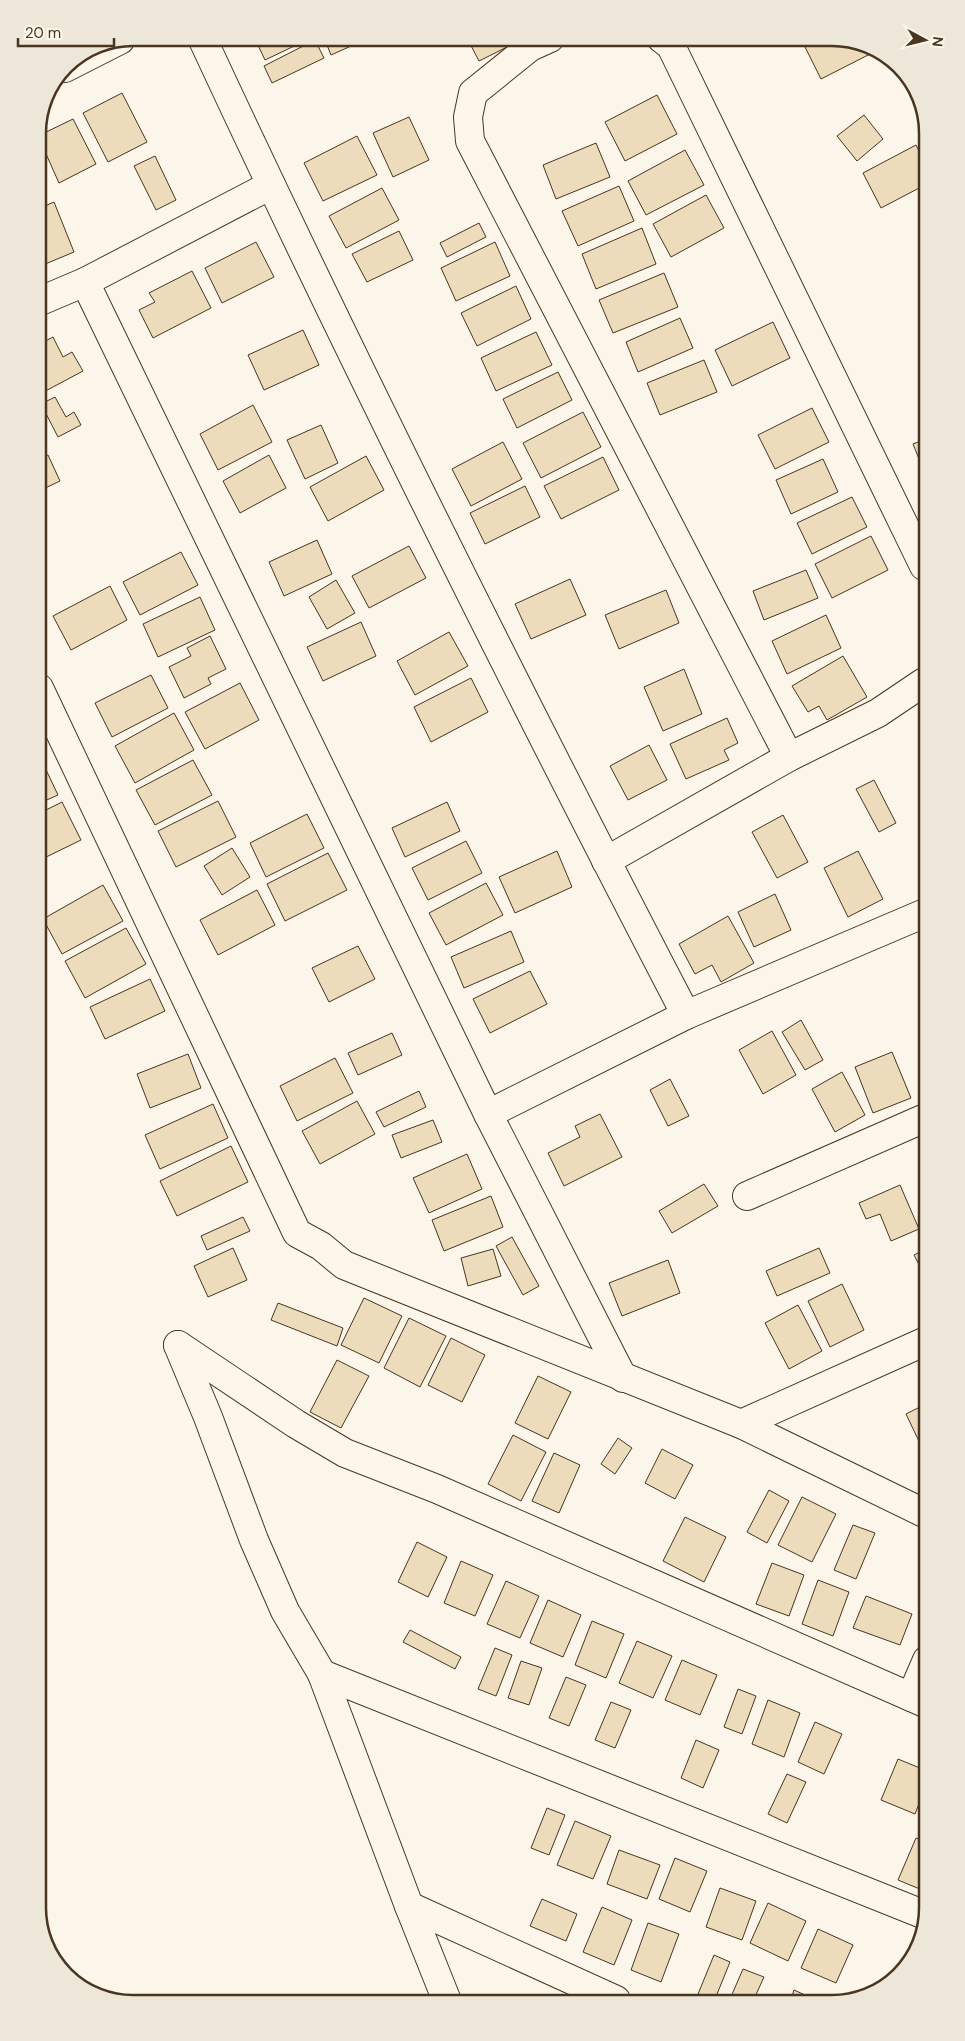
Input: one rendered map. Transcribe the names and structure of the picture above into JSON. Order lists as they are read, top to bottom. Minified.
{"scale_bar":"20 m","north":"right"}
